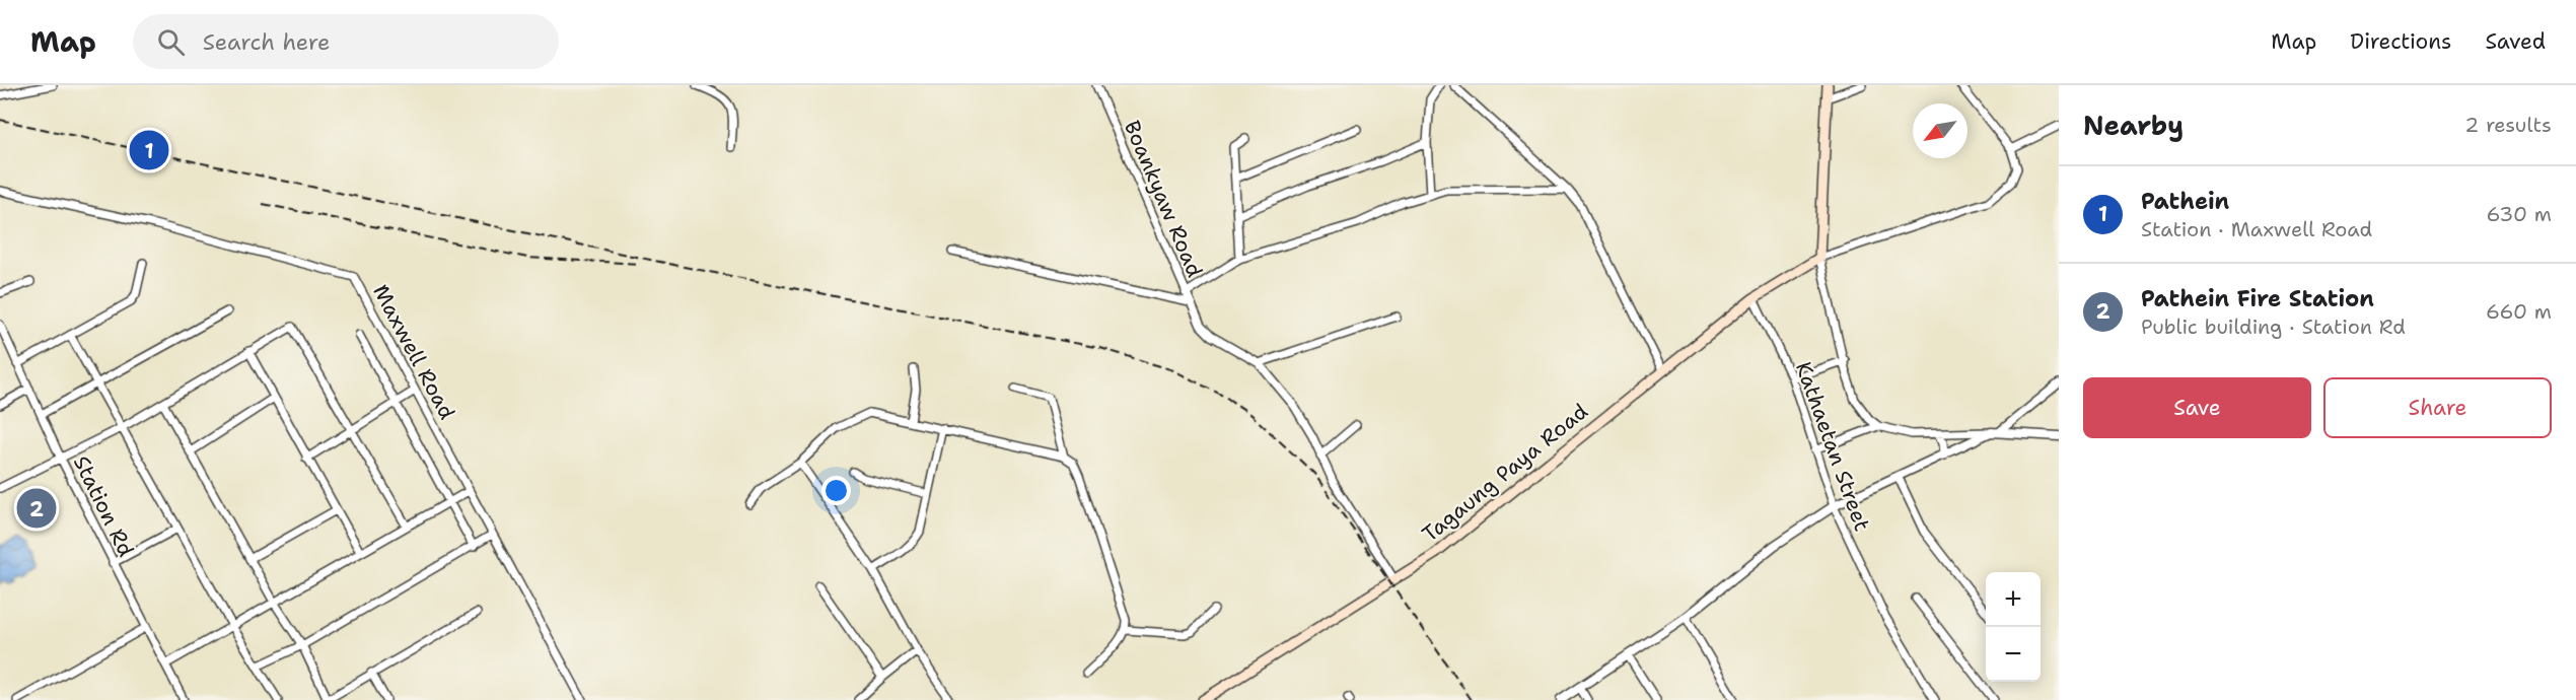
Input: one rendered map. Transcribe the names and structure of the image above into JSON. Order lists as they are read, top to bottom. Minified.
{"streets":{"main road":["Tagaung Paya Road"],"street":["Boankyaw Road","Maxwell Road","Kathaetan Street","Station Rd"]},"crossings":[["Kathaetan Street","Tagaung Paya Road"]],"north":"bottom left","page":{"header":"Map","search":"Search here","nav":["Map","Directions","Saved"],"heading":["Nearby","2 results"],"pins":["1","2"],"list":[{"mark":"1","name":"Pathein","note":"Station · Maxwell Road","value":"630 m"},{"mark":"2","name":"Pathein Fire Station","note":"Public building · Station Rd","value":"660 m"}],"buttons":["Save","Share"],"map_buttons":["+","−"]}}
